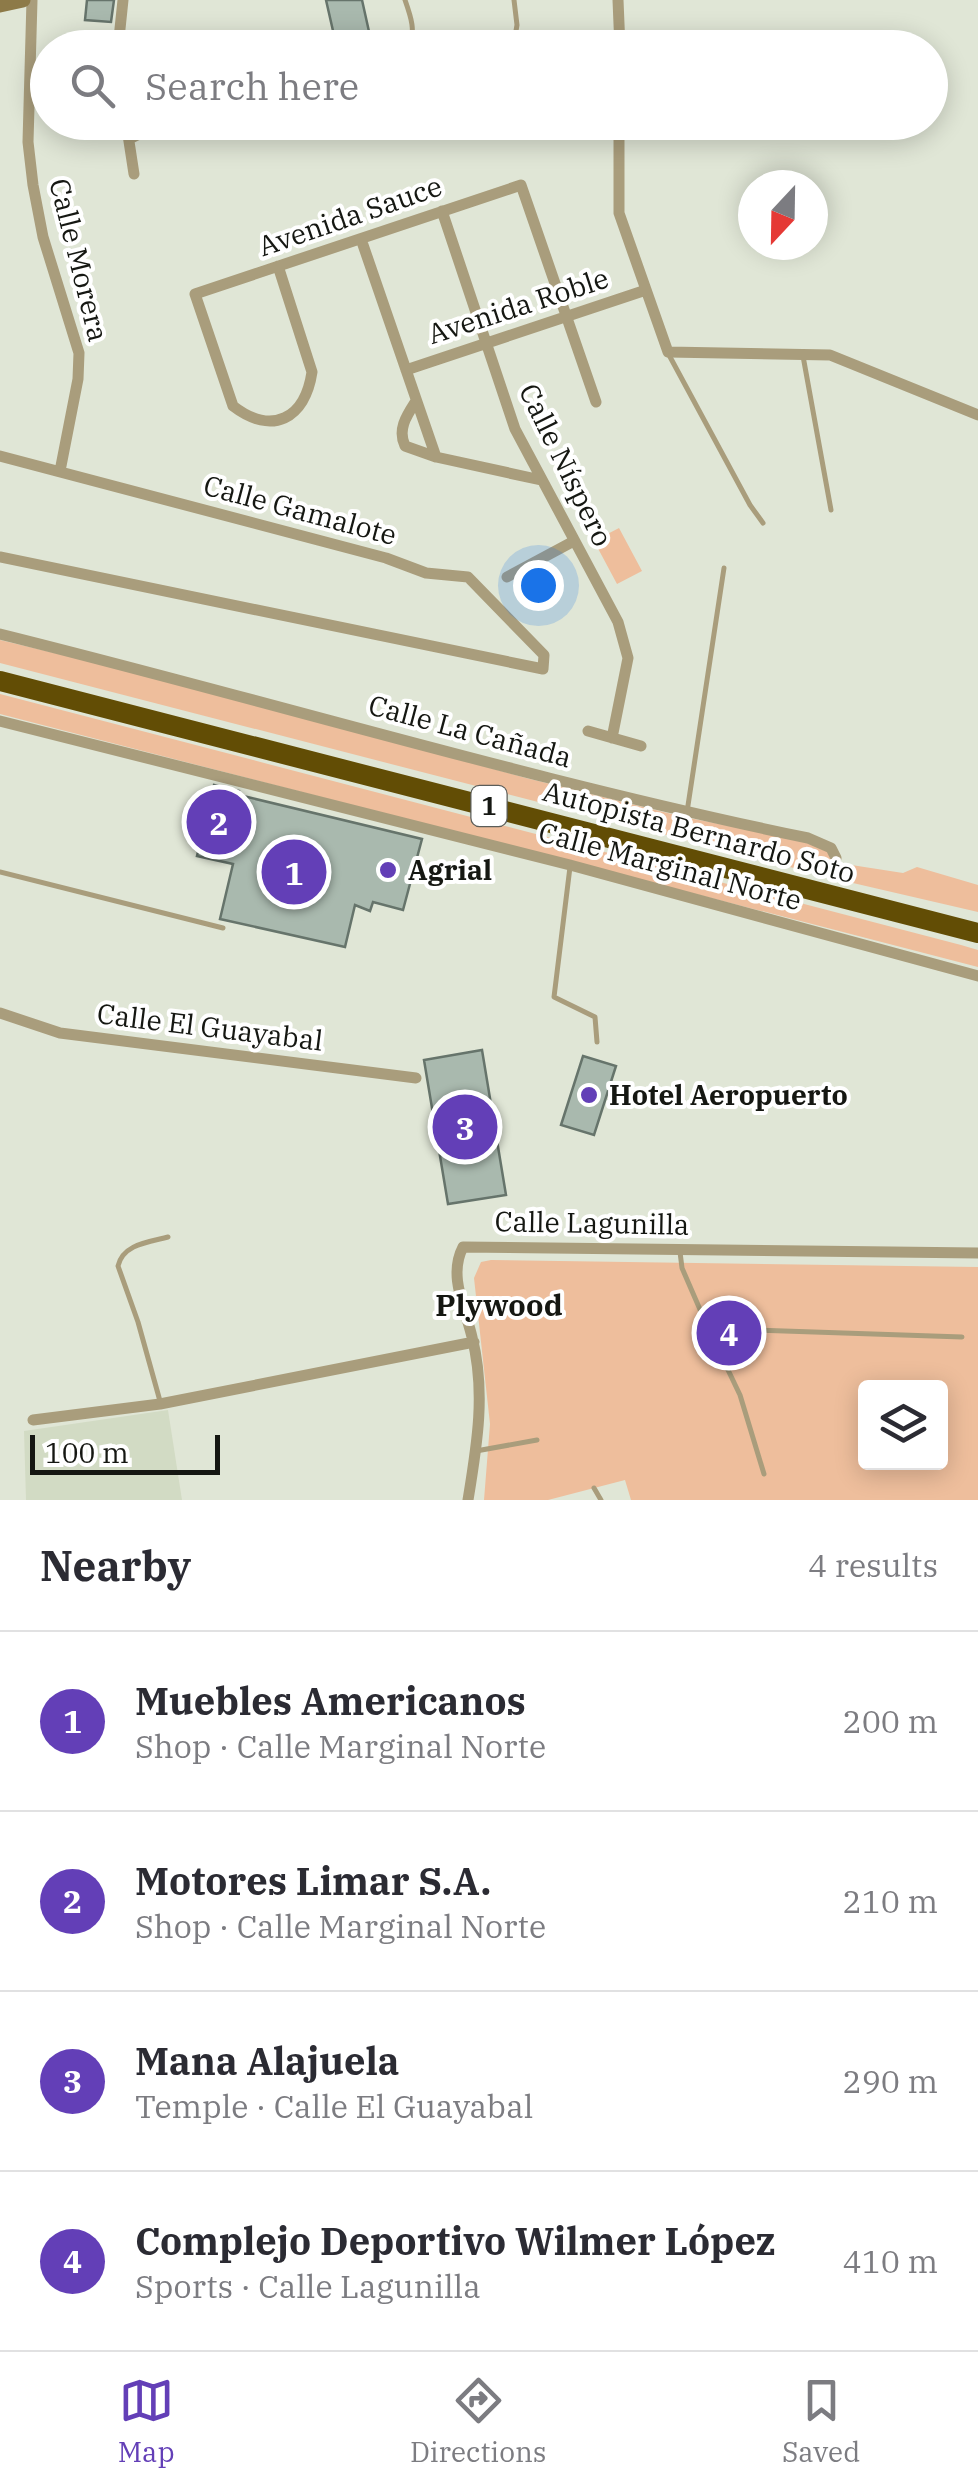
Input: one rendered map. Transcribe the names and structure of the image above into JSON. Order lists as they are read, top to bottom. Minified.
{"streets":{"highway":["1","Autopista Bernardo Soto"],"street":["Avenida Sauce","Calle Morera","Avenida Roble","Calle Níspero","Calle Gamalote","Calle La Cañada","Calle Marginal Norte","Calle El Guayabal","Calle Lagunilla"]},"crossings":[["Avenida Sauce","Avenida Roble"],["Avenida Sauce","Calle Níspero"],["Calle Morera","Calle Gamalote"],["Avenida Roble","Calle Níspero"]],"districts":["Plywood"],"places":["Agrial","Hotel Aeropuerto"],"scale_bar":"100 m","north":"bottom","page":{"search":"Search here","pins":["2","1","3","4"],"scale":"100 m","heading":["Nearby","4 results"],"list":[{"mark":"1","name":"Muebles Americanos","note":"Shop · Calle Marginal Norte","value":"200 m"},{"mark":"2","name":"Motores Limar S.A.","note":"Shop · Calle Marginal Norte","value":"210 m"},{"mark":"3","name":"Mana Alajuela","note":"Temple · Calle El Guayabal","value":"290 m"},{"mark":"4","name":"Complejo Deportivo Wilmer López","note":"Sports · Calle Lagunilla","value":"410 m"}],"nav":["Map","Directions","Saved"]}}
